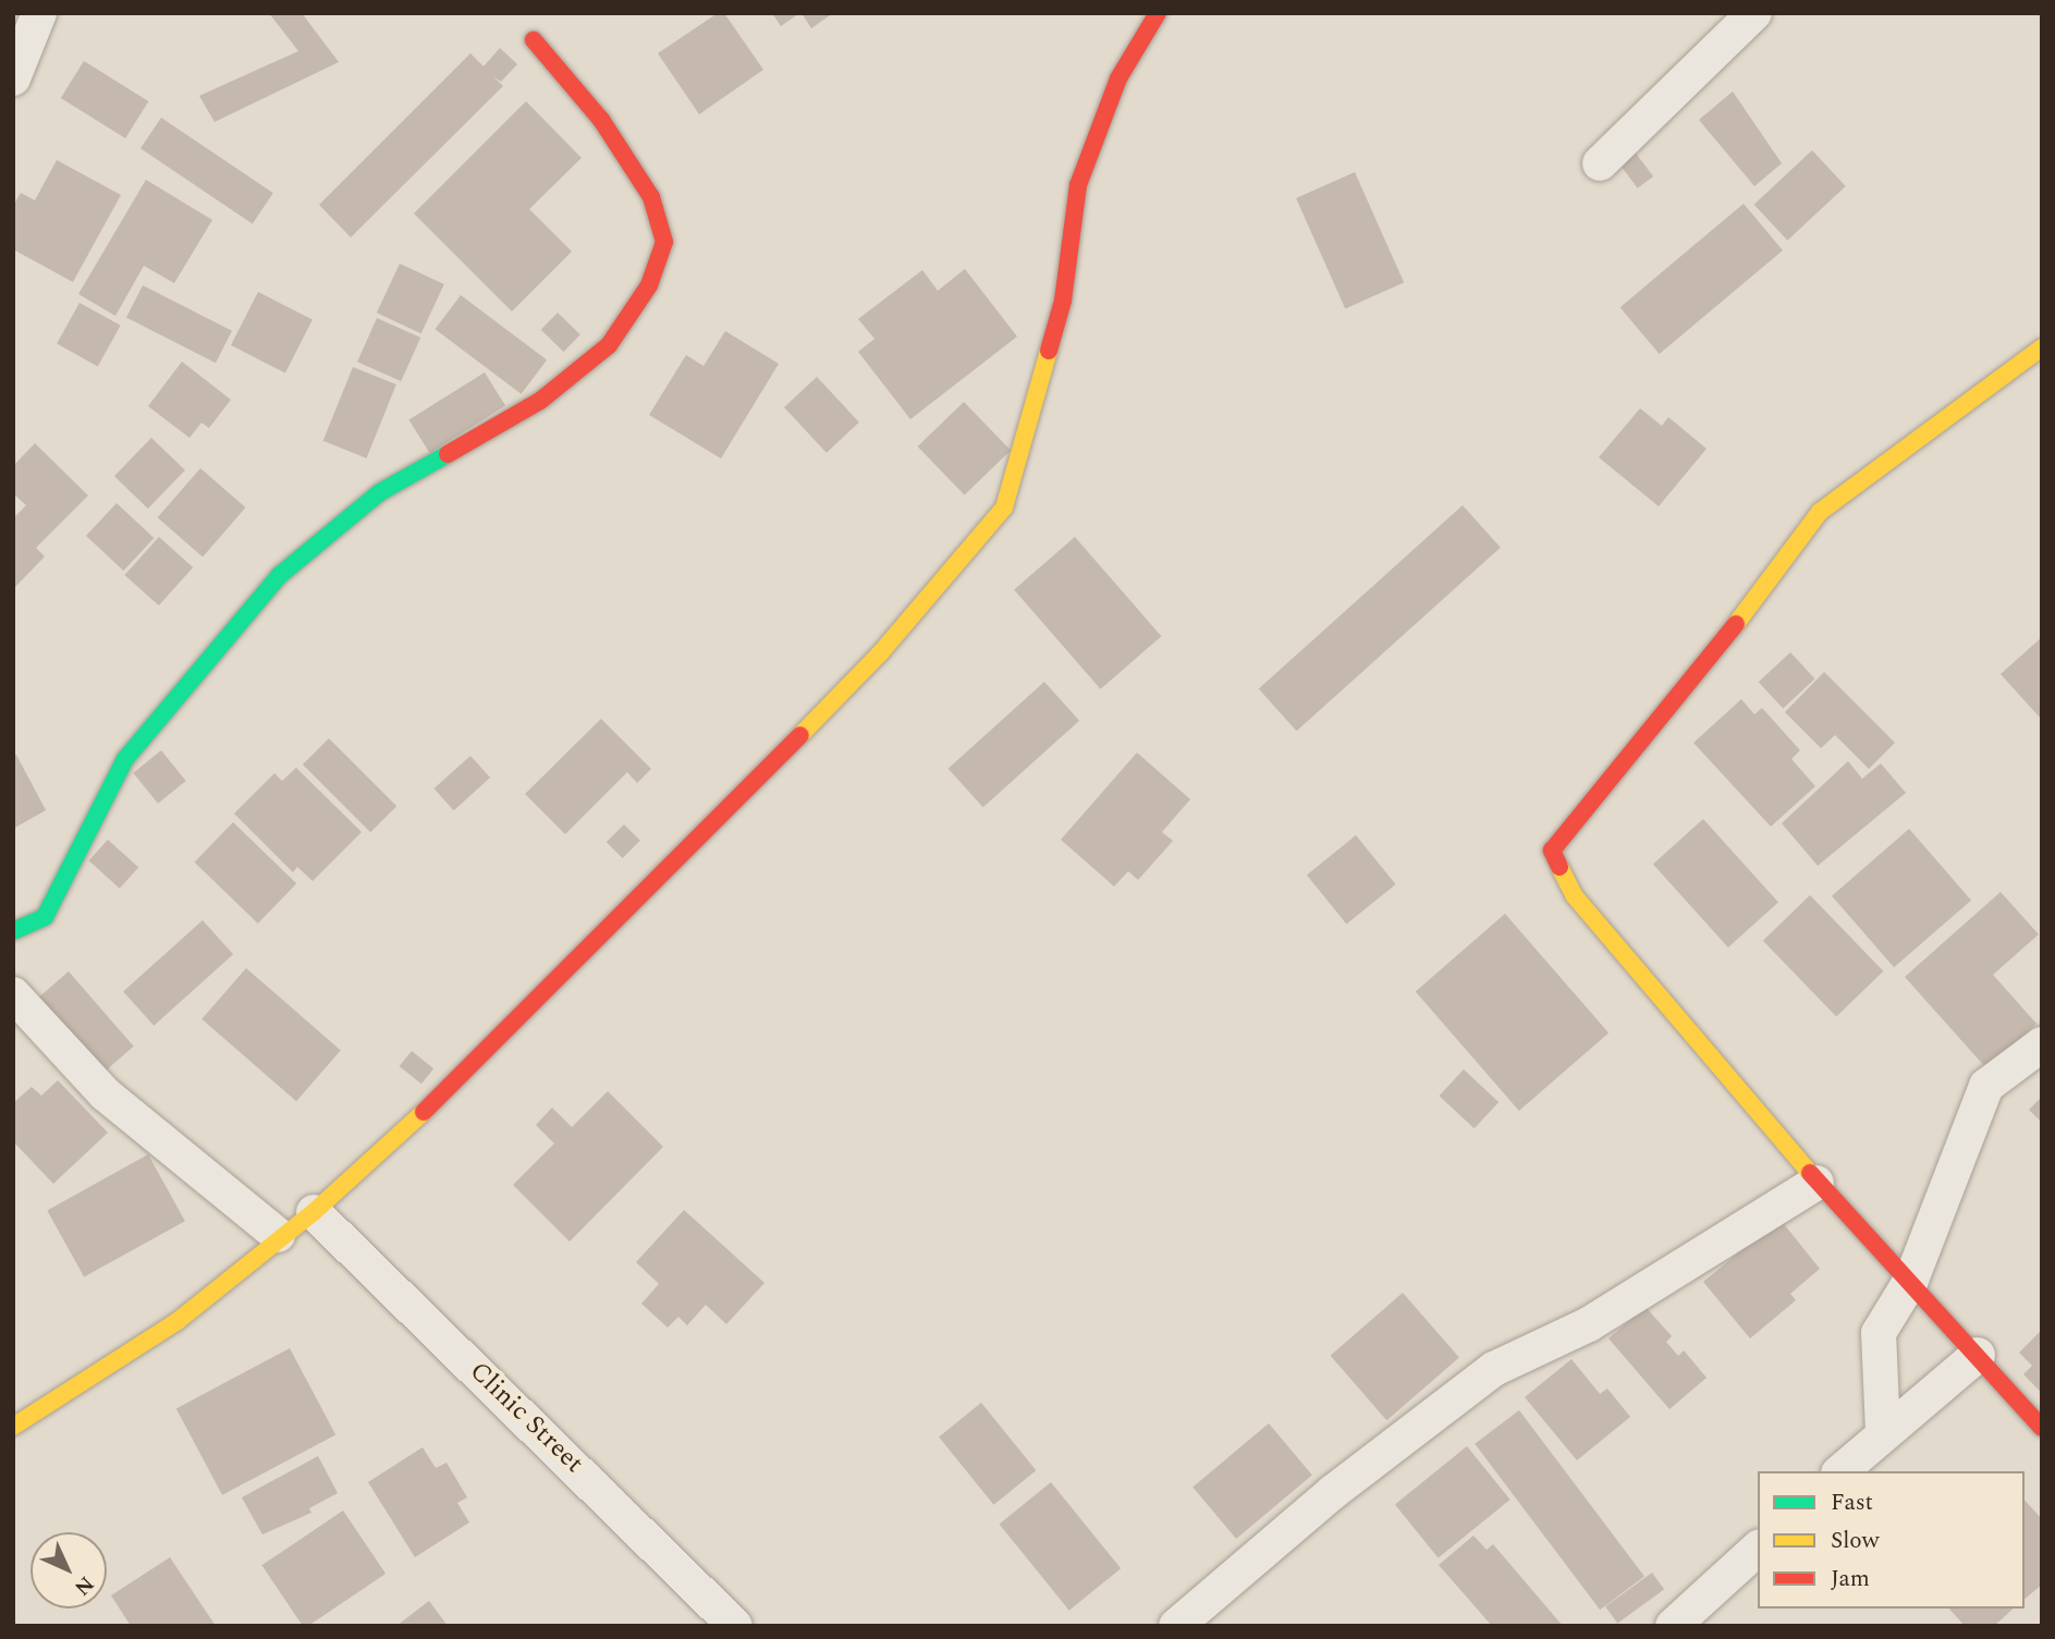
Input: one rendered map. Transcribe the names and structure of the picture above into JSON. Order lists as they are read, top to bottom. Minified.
{"streets":{"street":["Clinic Street"]},"legend":["Fast","Slow","Jam"],"north":"bottom right"}
